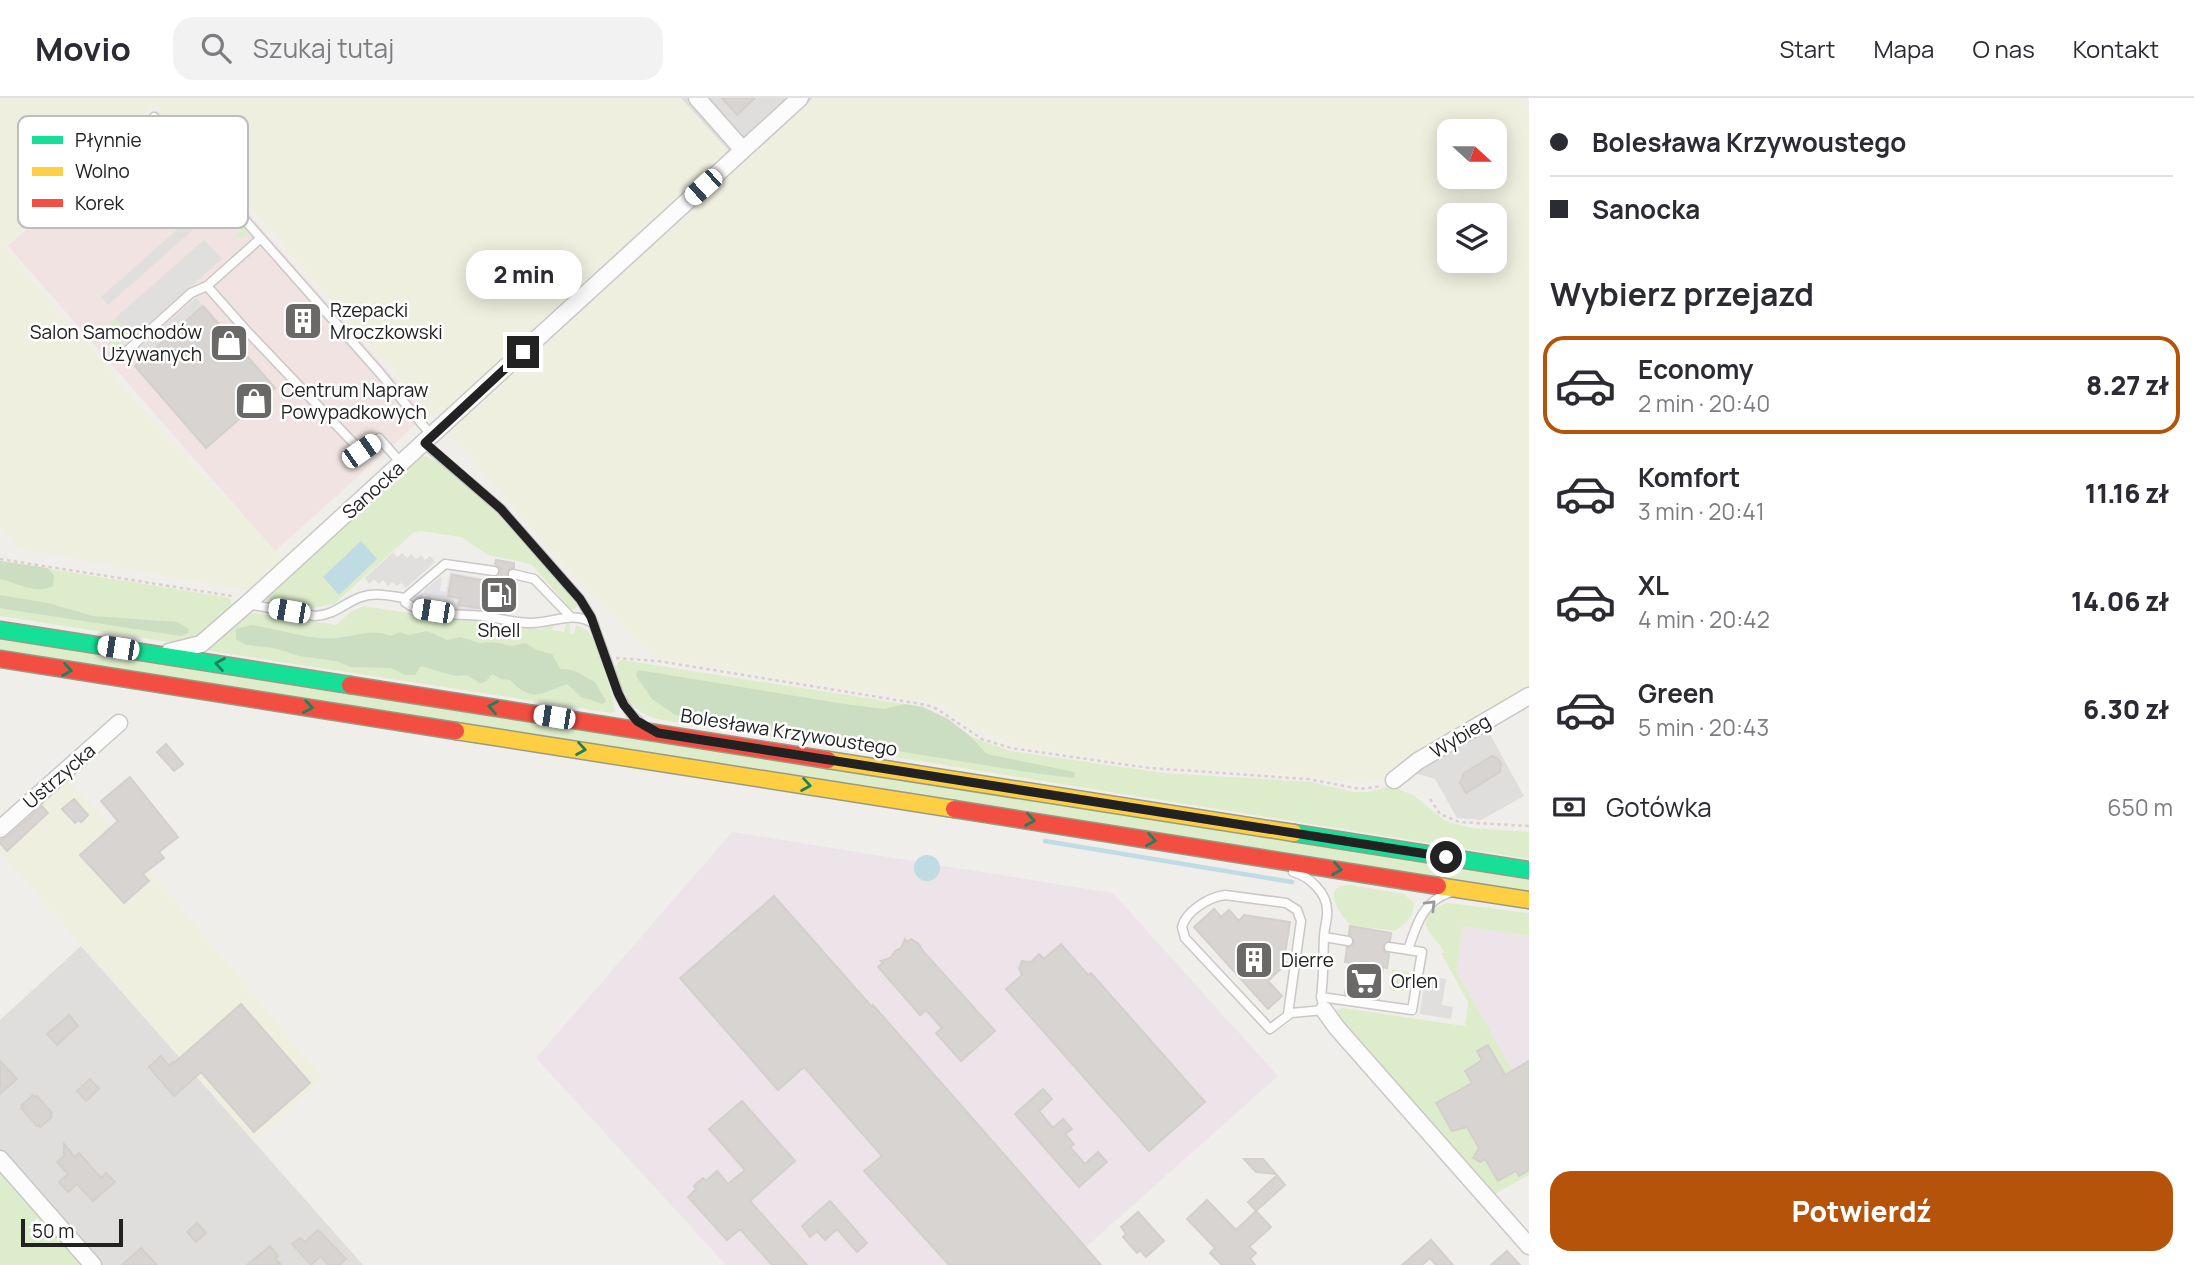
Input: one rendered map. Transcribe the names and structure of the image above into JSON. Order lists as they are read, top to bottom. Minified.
{"streets":{"main road":["Bolesława Krzywoustego"],"street":["Sanocka","Wybieg","Ustrzycka"]},"crossings":[["Sanocka","Bolesława Krzywoustego"]],"places":{"building":["Rzepacki Mroczkowski","Dierre"],"shop":["Salon Samochodów Używanych","Centrum Napraw Powypadkowych"],"fuel station":["Shell"],"supermarket":["Orlen"]},"legend":["Płynnie","Wolno","Korek"],"scale_bar":"50 m","north":"right","page":{"header":"Movio","search":"Szukaj tutaj","nav":["Start","Mapa","O nas","Kontakt"],"banner":["Bolesława Krzywoustego","Sanocka"],"bubble":"2 min","heading":"Wybierz przejazd","list":[{"name":"Economy","note":"2 min · 20:40","value":"8.27 zł"},{"name":"Komfort","note":"3 min · 20:41","value":"11.16 zł"},{"name":"XL","note":"4 min · 20:42","value":"14.06 zł"},{"name":"Green","note":"5 min · 20:43","value":"6.30 zł"}],"pay":["Gotówka","650 m"],"buttons":"Potwierdź","scale":"50 m"}}
